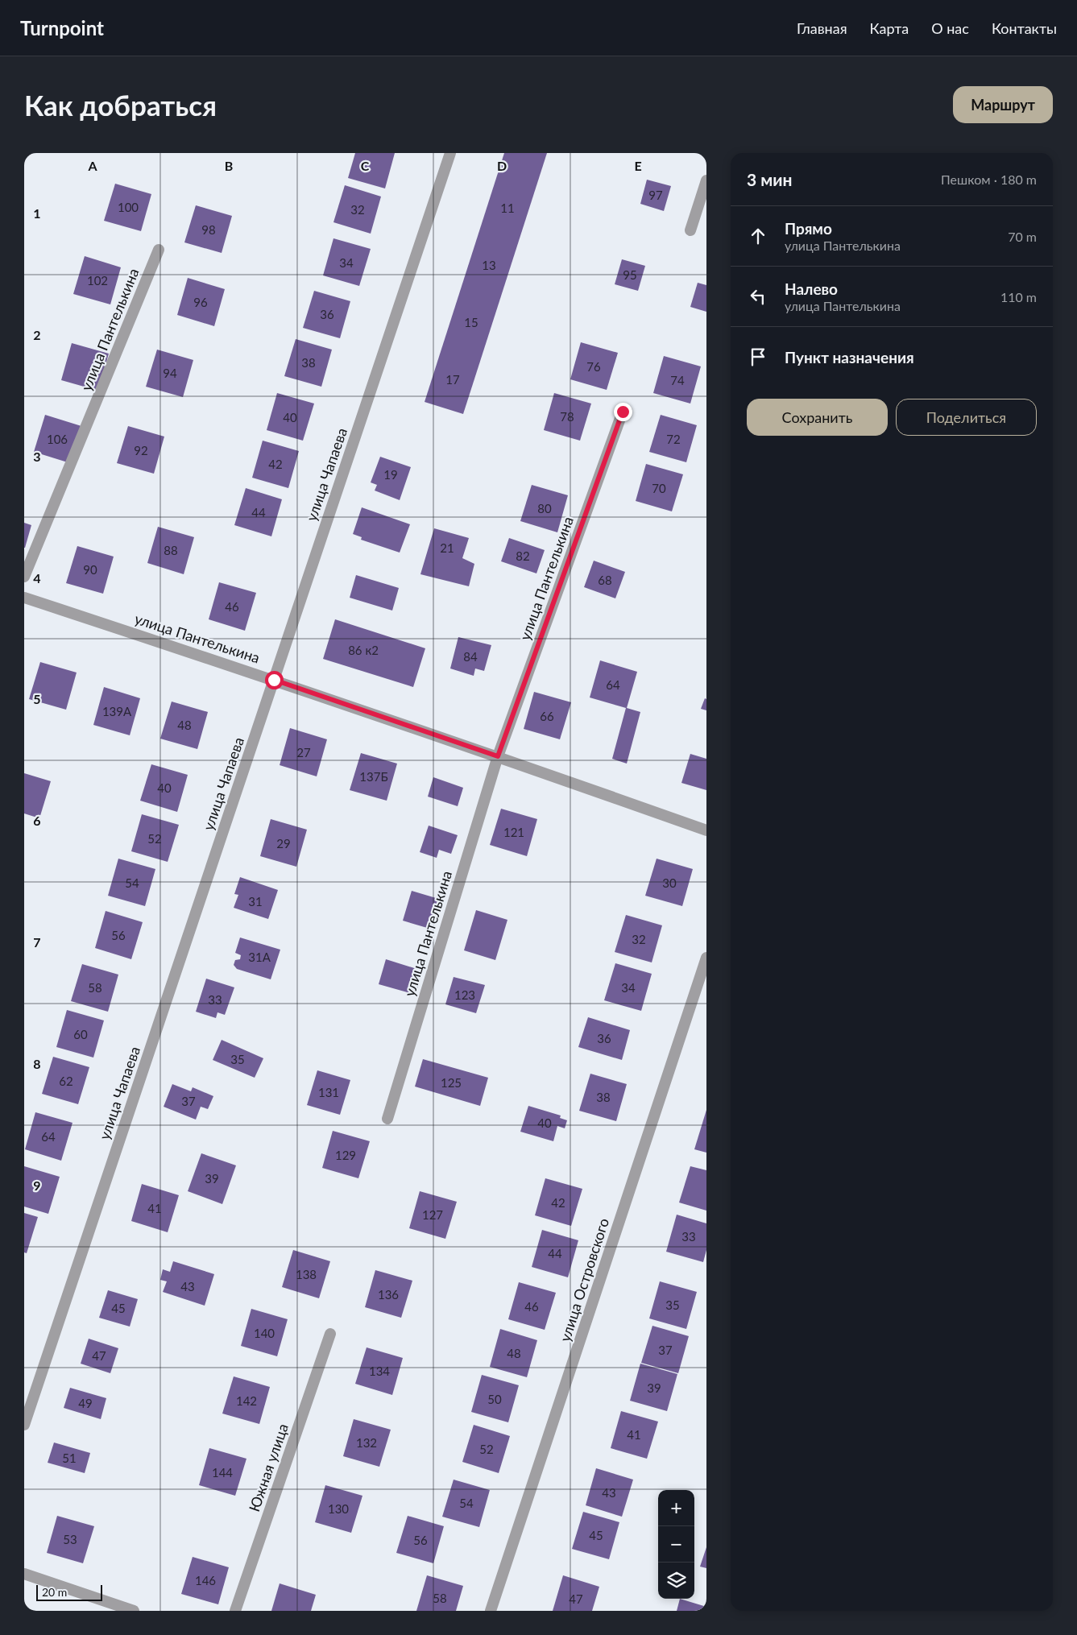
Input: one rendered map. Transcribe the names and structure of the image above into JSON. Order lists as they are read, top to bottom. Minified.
{"streets":{"street":["улица Пантелькина","улица Чапаева","улица Островского","Южная улица"]},"crossings":[["улица Пантелькина","улица Чапаева"]],"house_numbers":["97","100","11","32","98","34","13","95","102","96","36","15","38","76","94","17","74","78","40","106","72","92","42","19","70","80","44","21","88","82","90","68","46","86 к2","84","64","139А","66","48","27","137Б","40","121","52","29","54","30","31","56","32","31А","58","34","123","33","60","36","35","62","125","131","38","37","40","64","129","39","42","41","127","33","44","138","43","136","35","46","45","140","37","48","47","134","39","50","142","49","41","132","52","51","144","43","54","130","45","53","56","146","58","47"],"scale_bar":"20 m","page":{"header":"Turnpoint","nav":["Главная","Карта","О нас","Контакты"],"buttons":["Маршрут",["Сохранить","Поделиться"]],"title":"Как добраться","heading":["3 мин","Пешком · 180 m"],"list":[["Прямо","улица Пантелькина","70 m"],["Налево","улица Пантелькина","110 m"],"Пункт назначения"],"map_buttons":["+","−"],"scale":"20 m"},"grid":{"columns":["A","B","C","D","E"],"rows":["1","2","3","4","5","6","7","8","9"]}}
